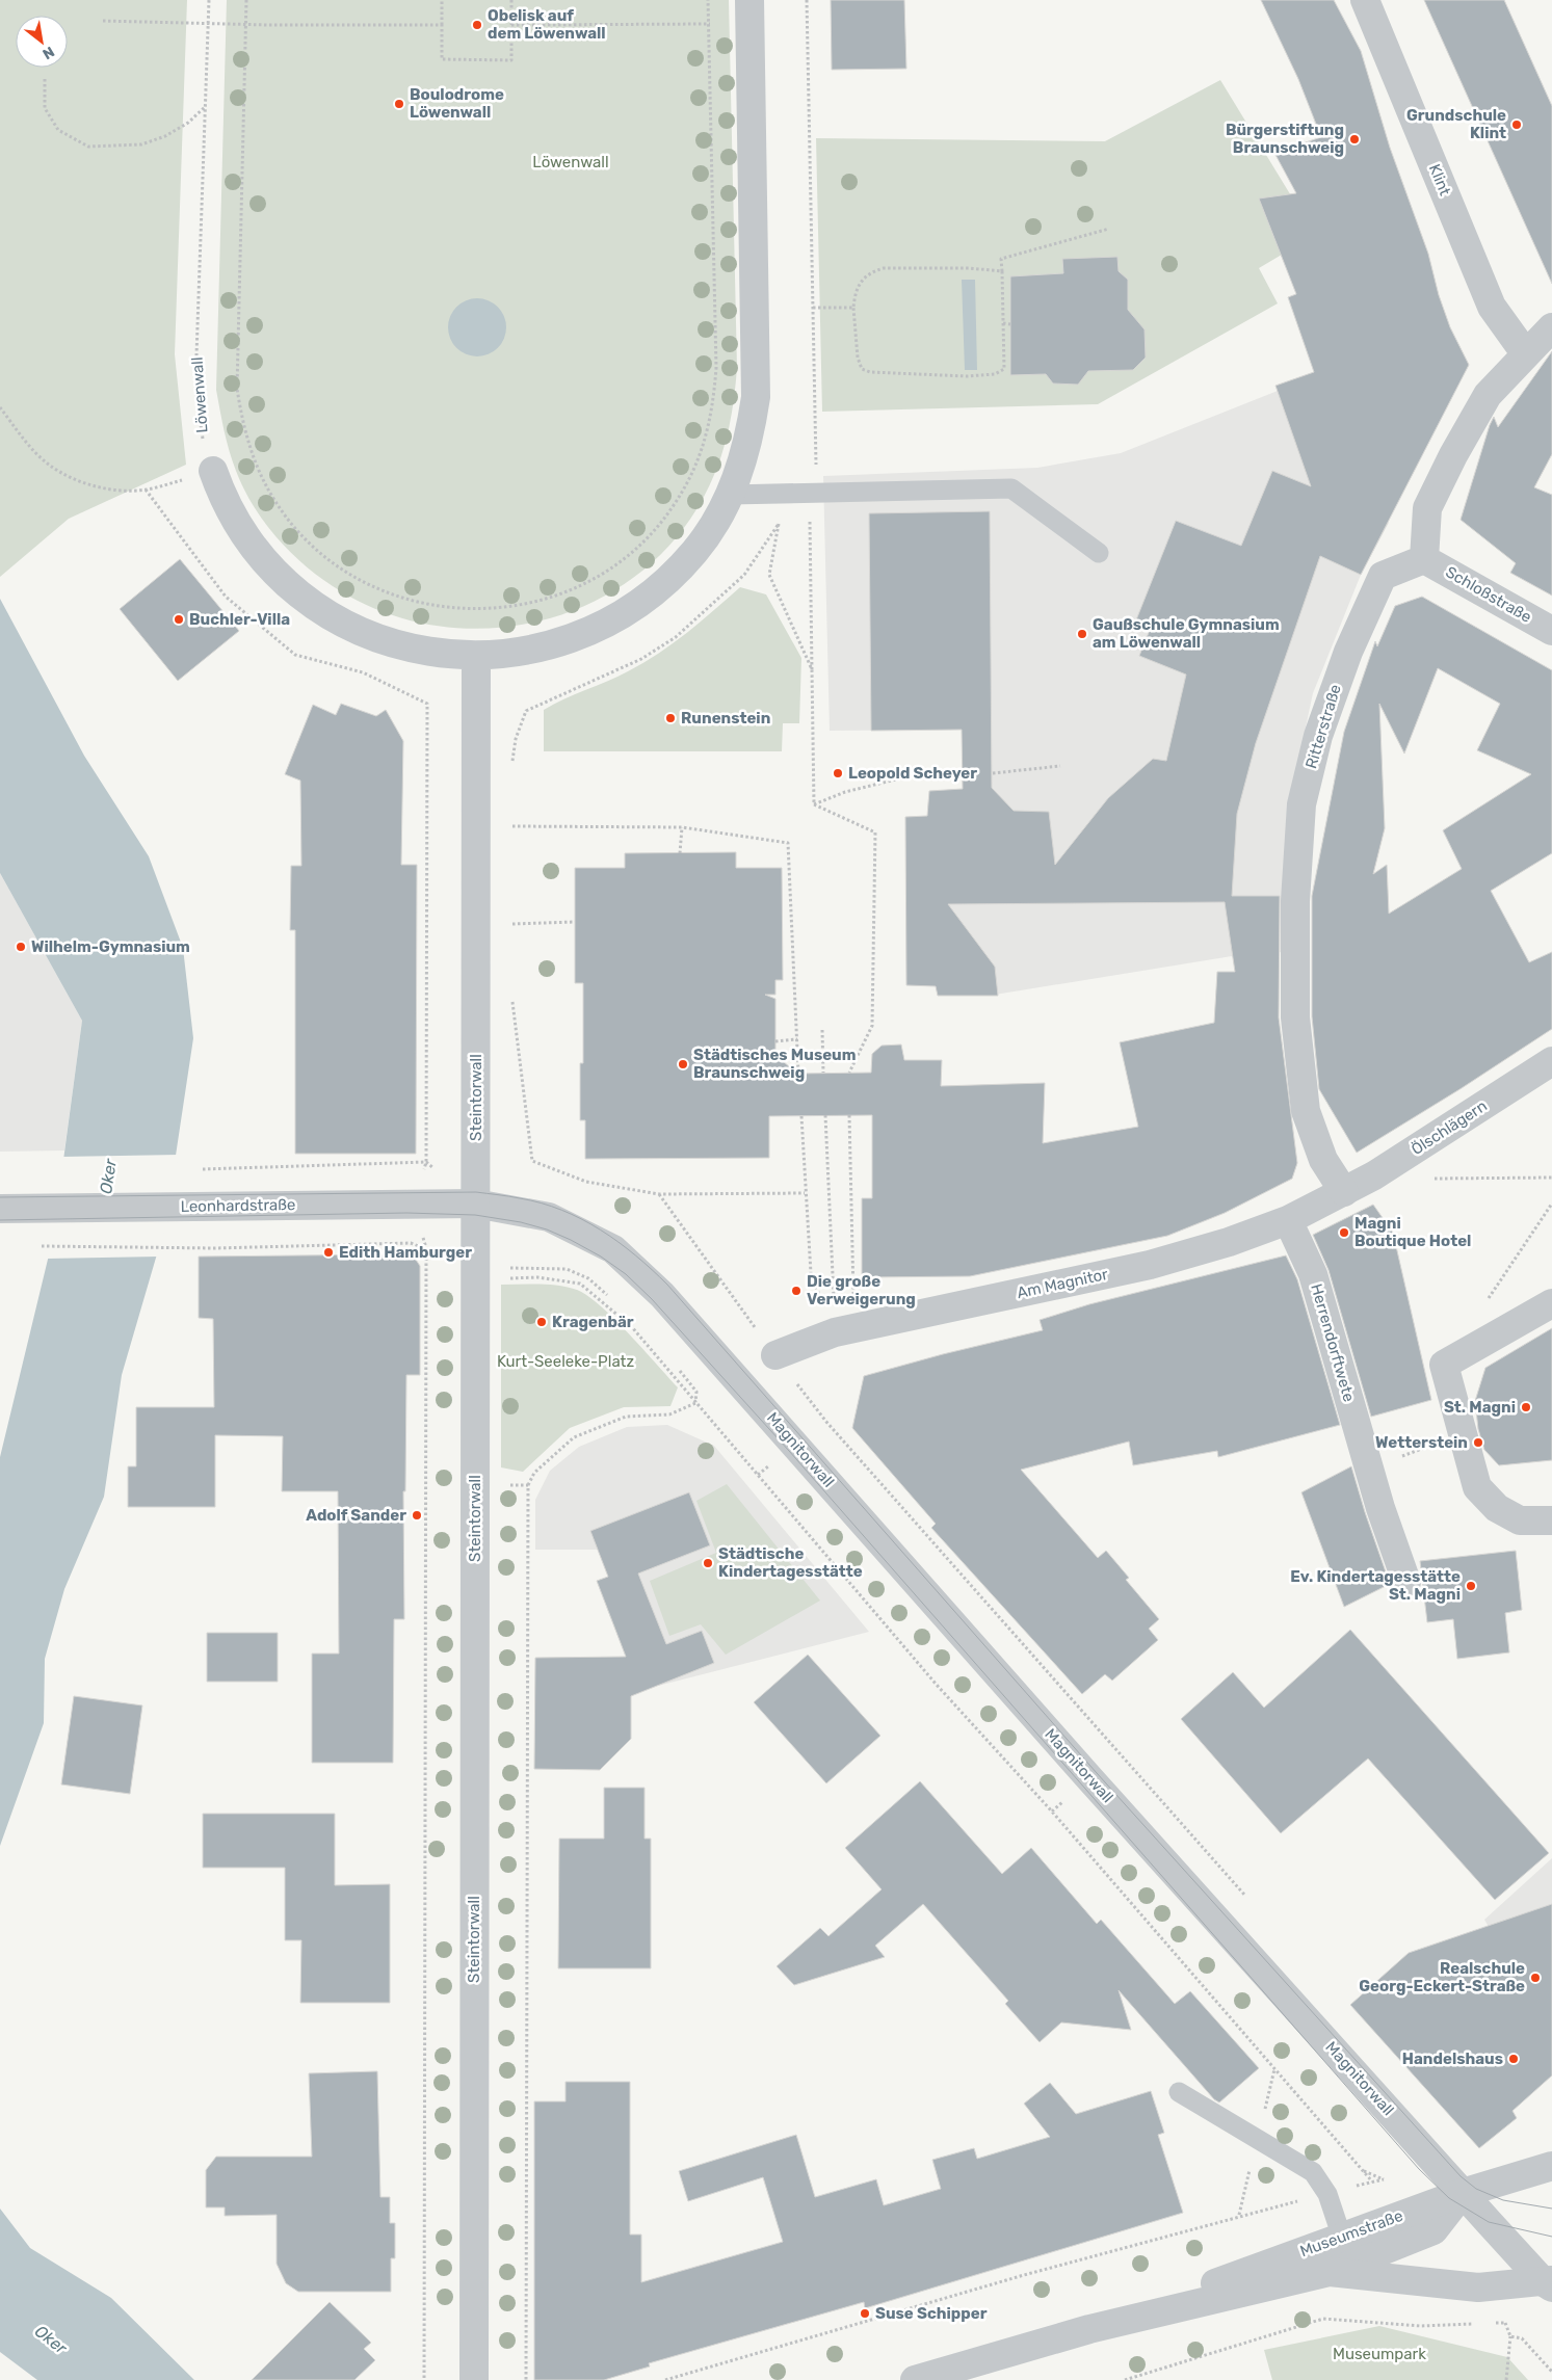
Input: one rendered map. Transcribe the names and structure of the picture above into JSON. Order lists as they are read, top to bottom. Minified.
{"streets":{"street":["Klint","Schloßstraße","Ritterstraße","Steintorwall","Ölschlägern","Leonhardstraße","Am Magnitor","Herrendorftwete","Magnitorwall","Museumstraße"],"path":["Löwenwall"]},"crossings":[["Schloßstraße","Ritterstraße"],["Ritterstraße","Ölschlägern"],["Ritterstraße","Am Magnitor"],["Steintorwall","Leonhardstraße"],["Steintorwall","Magnitorwall"],["Ölschlägern","Am Magnitor"],["Leonhardstraße","Magnitorwall"],["Am Magnitor","Herrendorftwete"],["Magnitorwall","Museumstraße"]],"water":["Oker"],"parks":["Löwenwall","Kurt-Seeleke-Platz","Museumpark"],"places":["Obelisk auf dem Löwenwall","Boulodrome Löwenwall","Grundschule Klint","Bürgerstiftung Braunschweig","Buchler-Villa","Gaußschule Gymnasium am Löwenwall","Runenstein","Leopold Scheyer","Wilhelm-Gymnasium","Städtisches Museum Braunschweig","Magni Boutique Hotel","Edith Hamburger","Die große Verweigerung","Kragenbär","St. Magni","Wetterstein","Adolf Sander","Städtische Kindertagesstätte","Ev. Kindertagesstätte St. Magni","Realschule Georg-Eckert-Straße","Handelshaus","Suse Schipper"],"north":"bottom right"}
